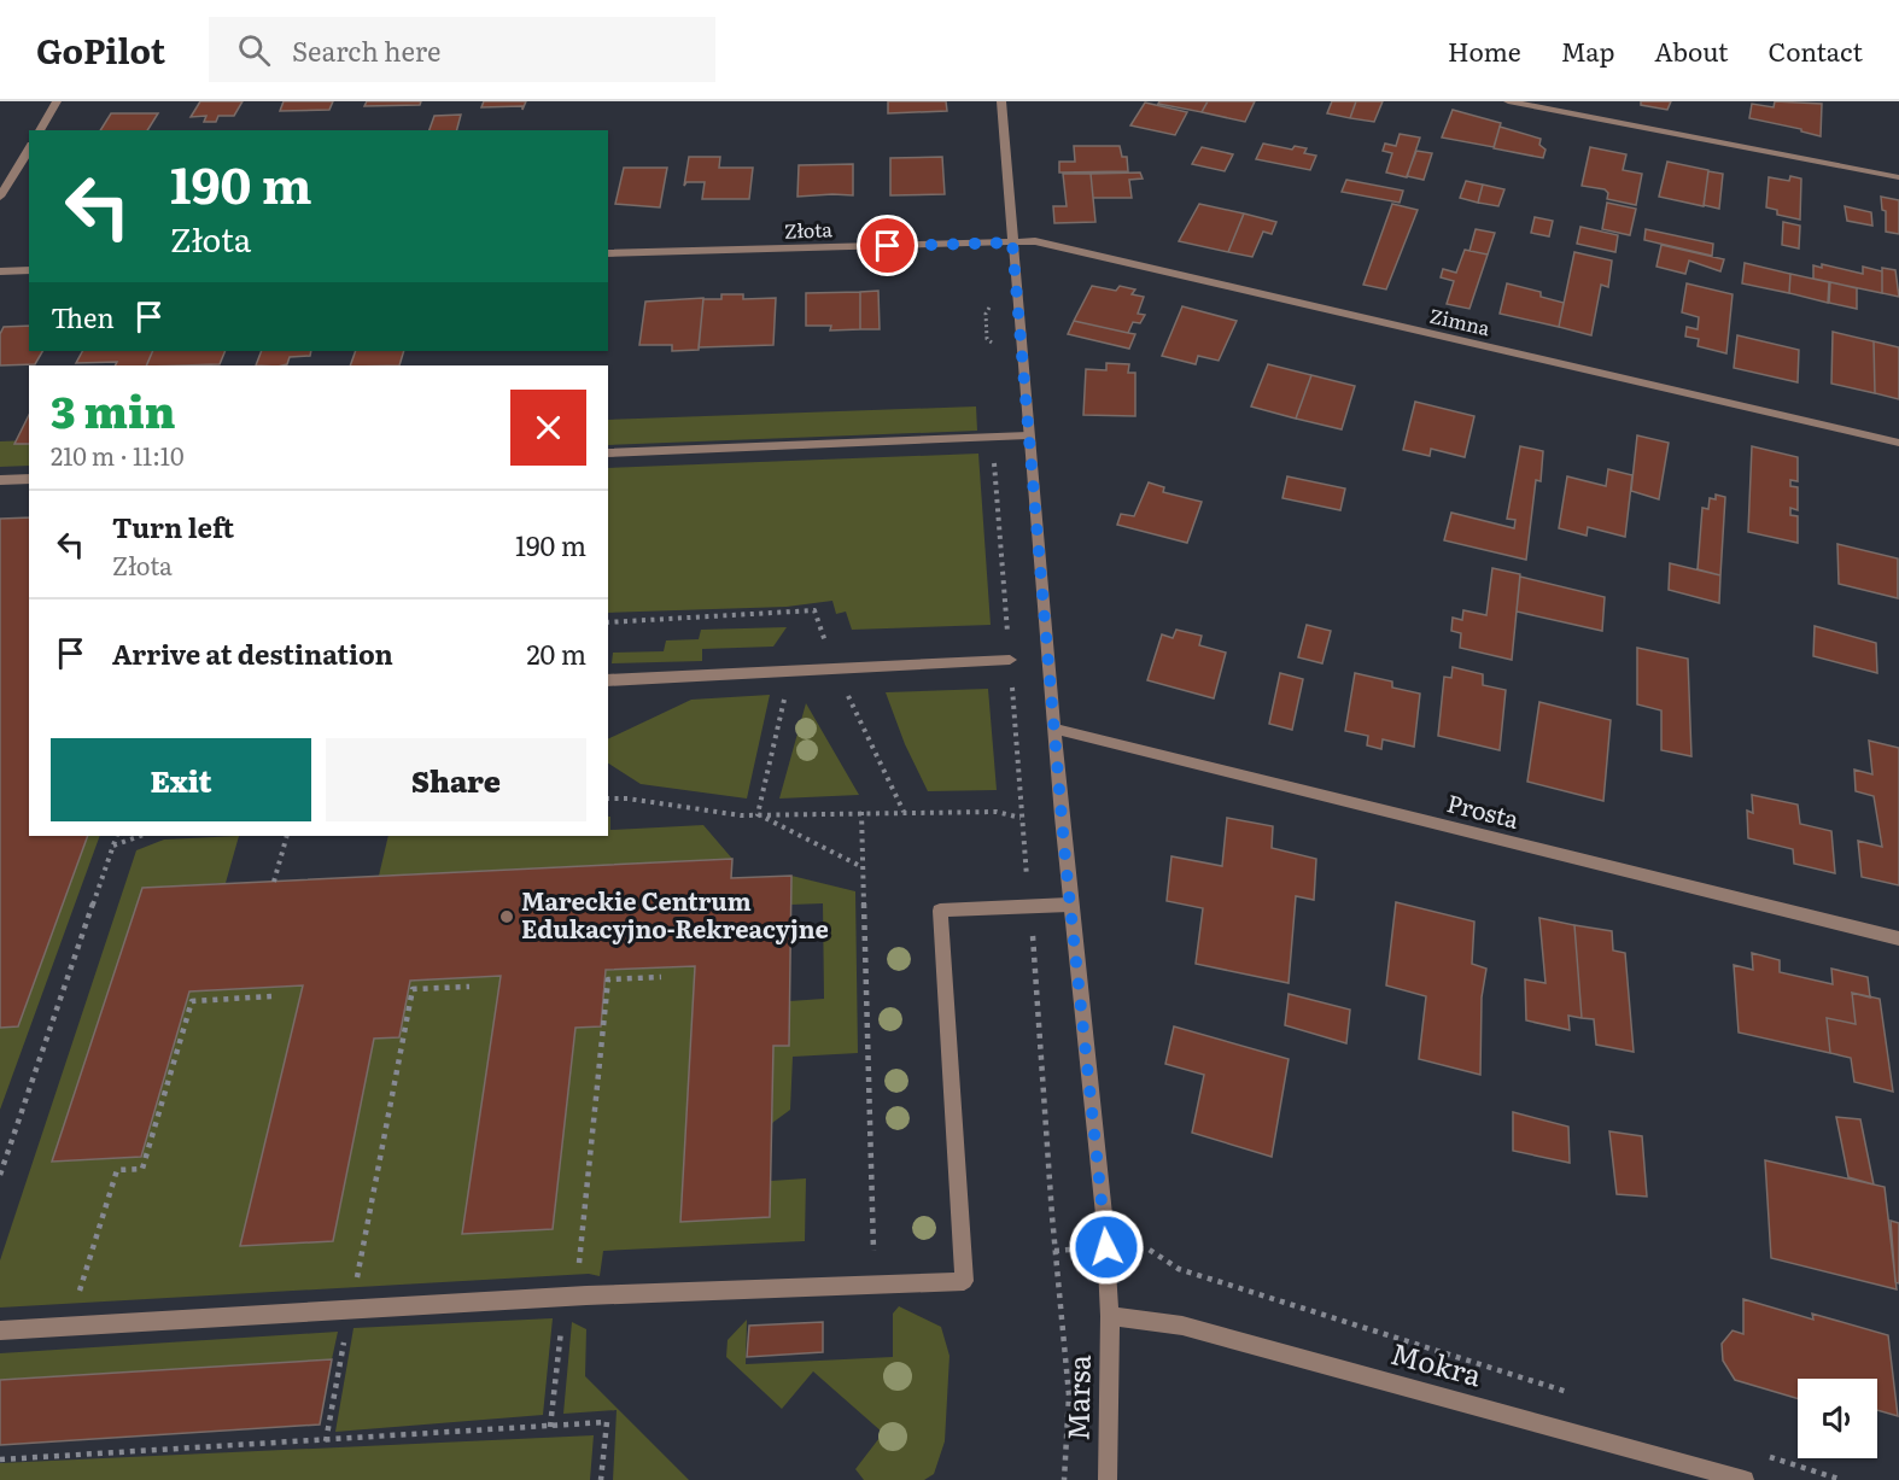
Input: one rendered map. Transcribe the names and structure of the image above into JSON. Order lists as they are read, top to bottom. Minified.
{"streets":{"street":["Złota","Zimna","Prosta","Mokra","Marsa"]},"crossings":[["Złota","Zimna"],["Złota","Marsa"],["Zimna","Marsa"],["Prosta","Marsa"],["Mokra","Marsa"]],"places":["Mareckie Centrum Edukacyjno-Rekreacyjne"],"page":{"header":"GoPilot","search":"Search here","nav":["Home","Map","About","Contact"],"turn":["190 m","Złota"],"then":"Then","heading":["3 min","210 m · 11:10"],"list":[{"name":"Turn left","note":"Złota","value":"190 m"},{"name":"Arrive at destination","value":"20 m"}],"buttons":["Exit","Share"]}}
